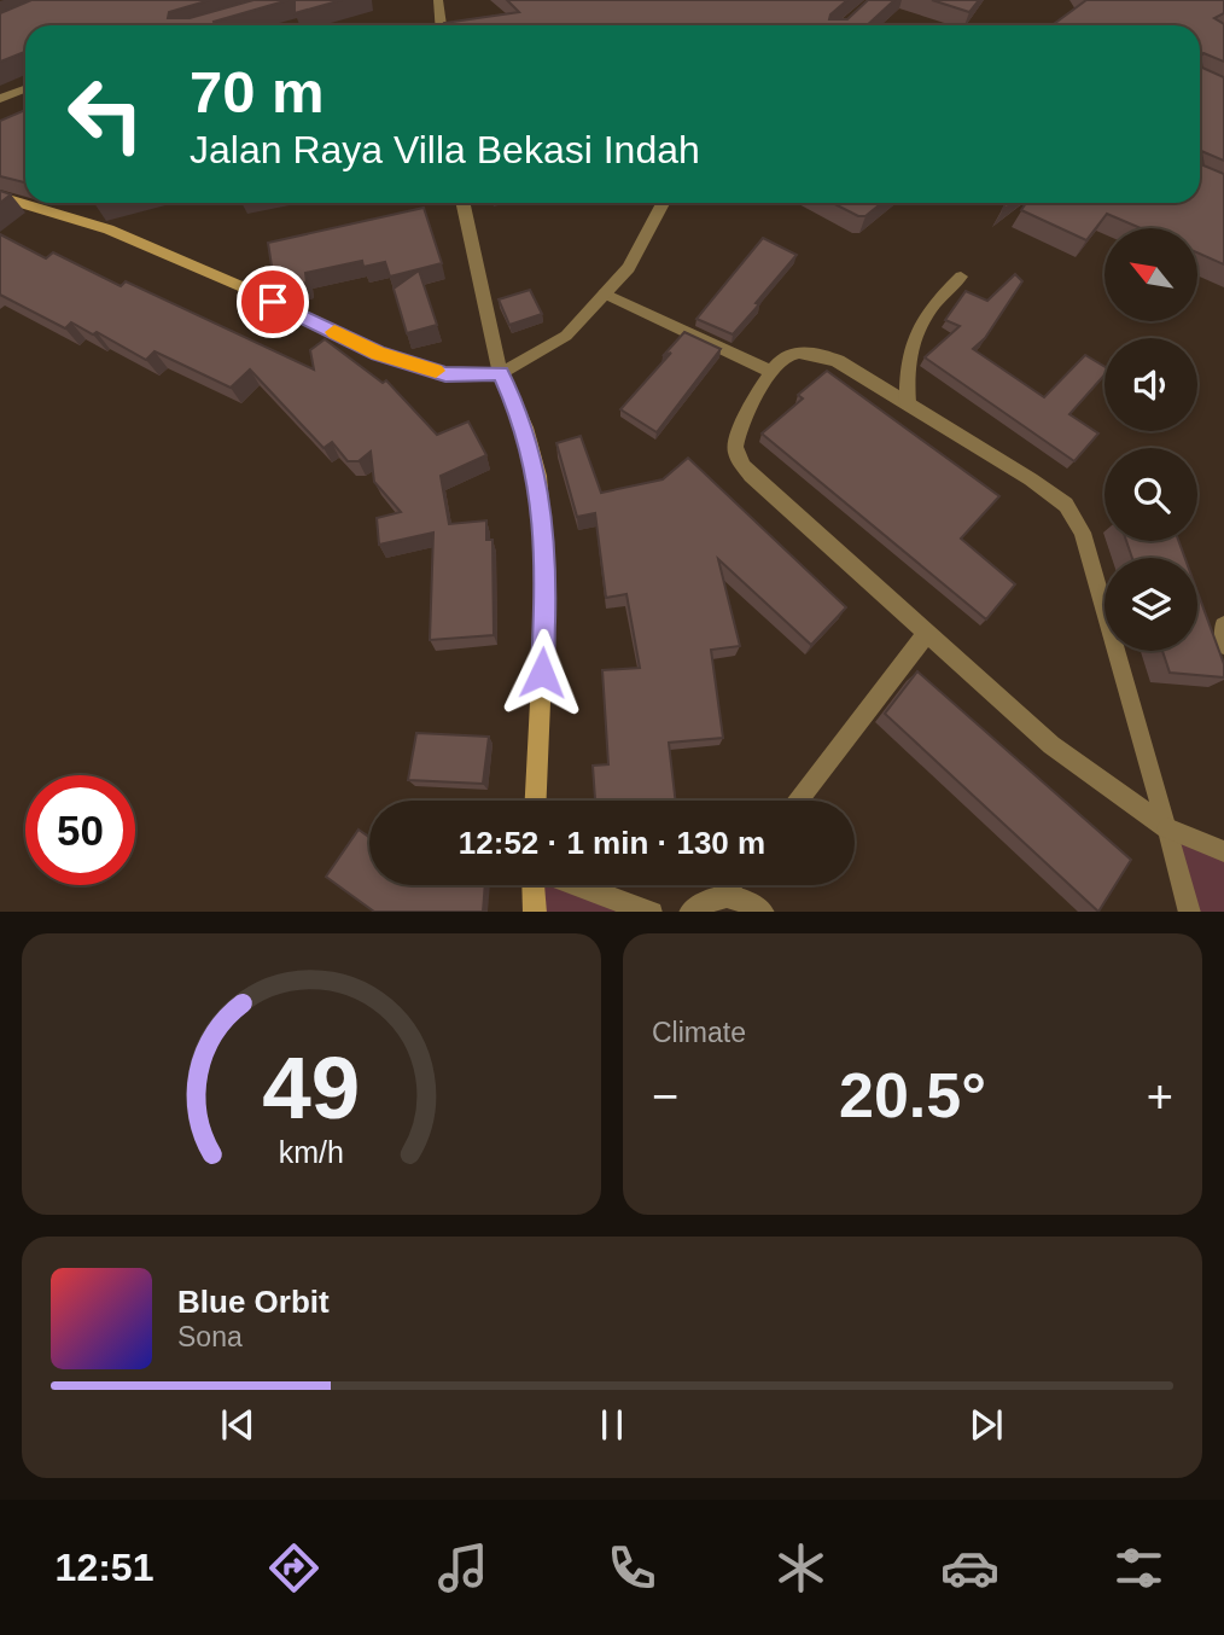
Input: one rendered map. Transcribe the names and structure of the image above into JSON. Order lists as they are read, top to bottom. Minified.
{"north":"top left","page":{"turn":["70 m","Jalan Raya Villa Bekasi Indah"],"limit":"50","trip":"12:52 · 1 min · 130 m","tile":"Climate","heat":["−","20.5°","+"],"song":["Blue Orbit","Sona"],"tabs":"12:51","gauge":["49","km/h"]}}
